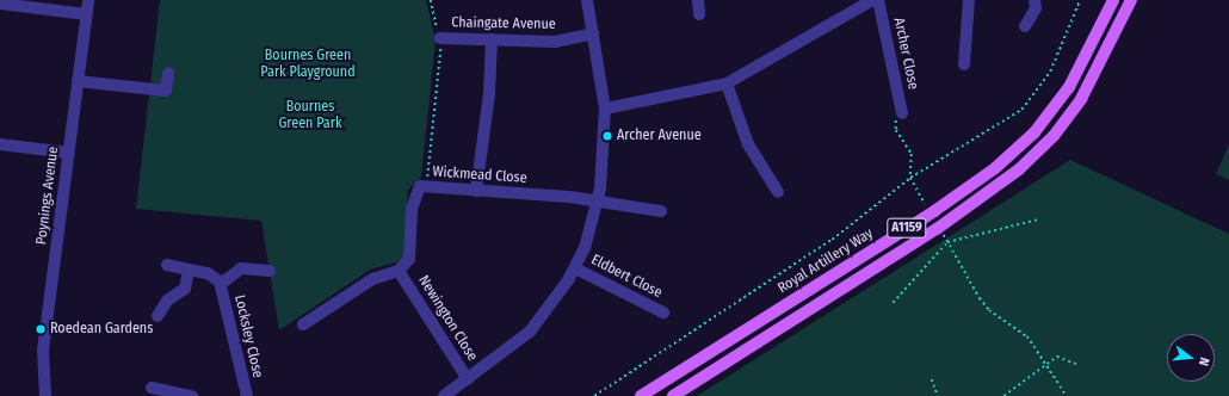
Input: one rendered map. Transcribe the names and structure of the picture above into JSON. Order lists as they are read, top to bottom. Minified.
{"streets":{"main road":["A1159","Royal Artillery Way"],"street":["Chaingate Avenue","Archer Close","Wickmead Close","Poynings Avenue","Eldbert Close","Newington Close","Locksley Close"]},"crossings":[["Wickmead Close","Newington Close"]],"parks":["Bournes Green Park Playground","Bournes Green Park"],"places":["Archer Avenue","Roedean Gardens"],"north":"right"}
